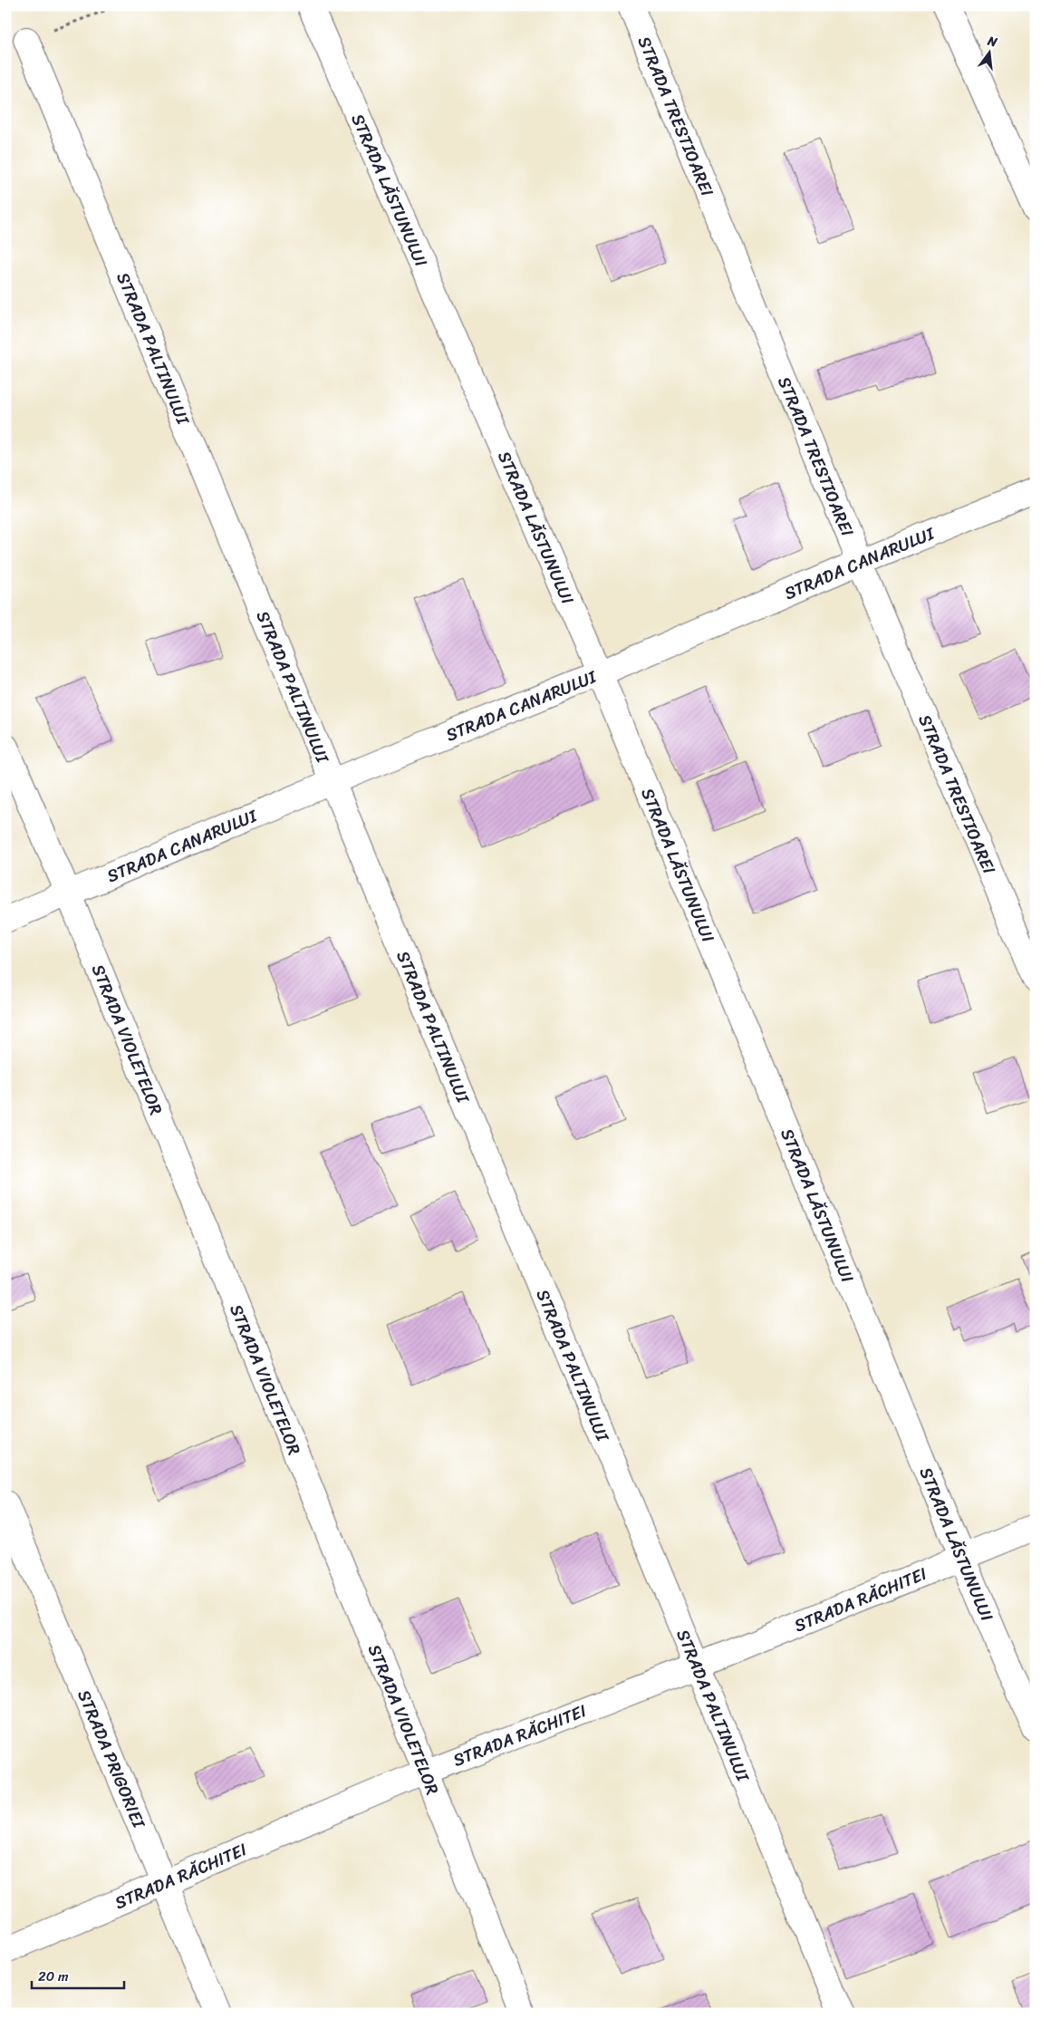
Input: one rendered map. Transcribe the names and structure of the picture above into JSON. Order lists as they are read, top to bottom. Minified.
{"streets":{"street":["STRADA TRESTIOAREI","STRADA LĂSTUNULUI","STRADA PALTINULUI","STRADA CANARULUI","STRADA VIOLETELOR","STRADA RĂCHITEI","STRADA PRIGORIEI"]},"crossings":[["STRADA TRESTIOAREI","STRADA CANARULUI"],["STRADA LĂSTUNULUI","STRADA CANARULUI"],["STRADA LĂSTUNULUI","STRADA RĂCHITEI"],["STRADA PALTINULUI","STRADA CANARULUI"],["STRADA PALTINULUI","STRADA RĂCHITEI"],["STRADA CANARULUI","STRADA VIOLETELOR"],["STRADA VIOLETELOR","STRADA RĂCHITEI"],["STRADA RĂCHITEI","STRADA PRIGORIEI"]],"scale_bar":"20 m","north":"top"}
